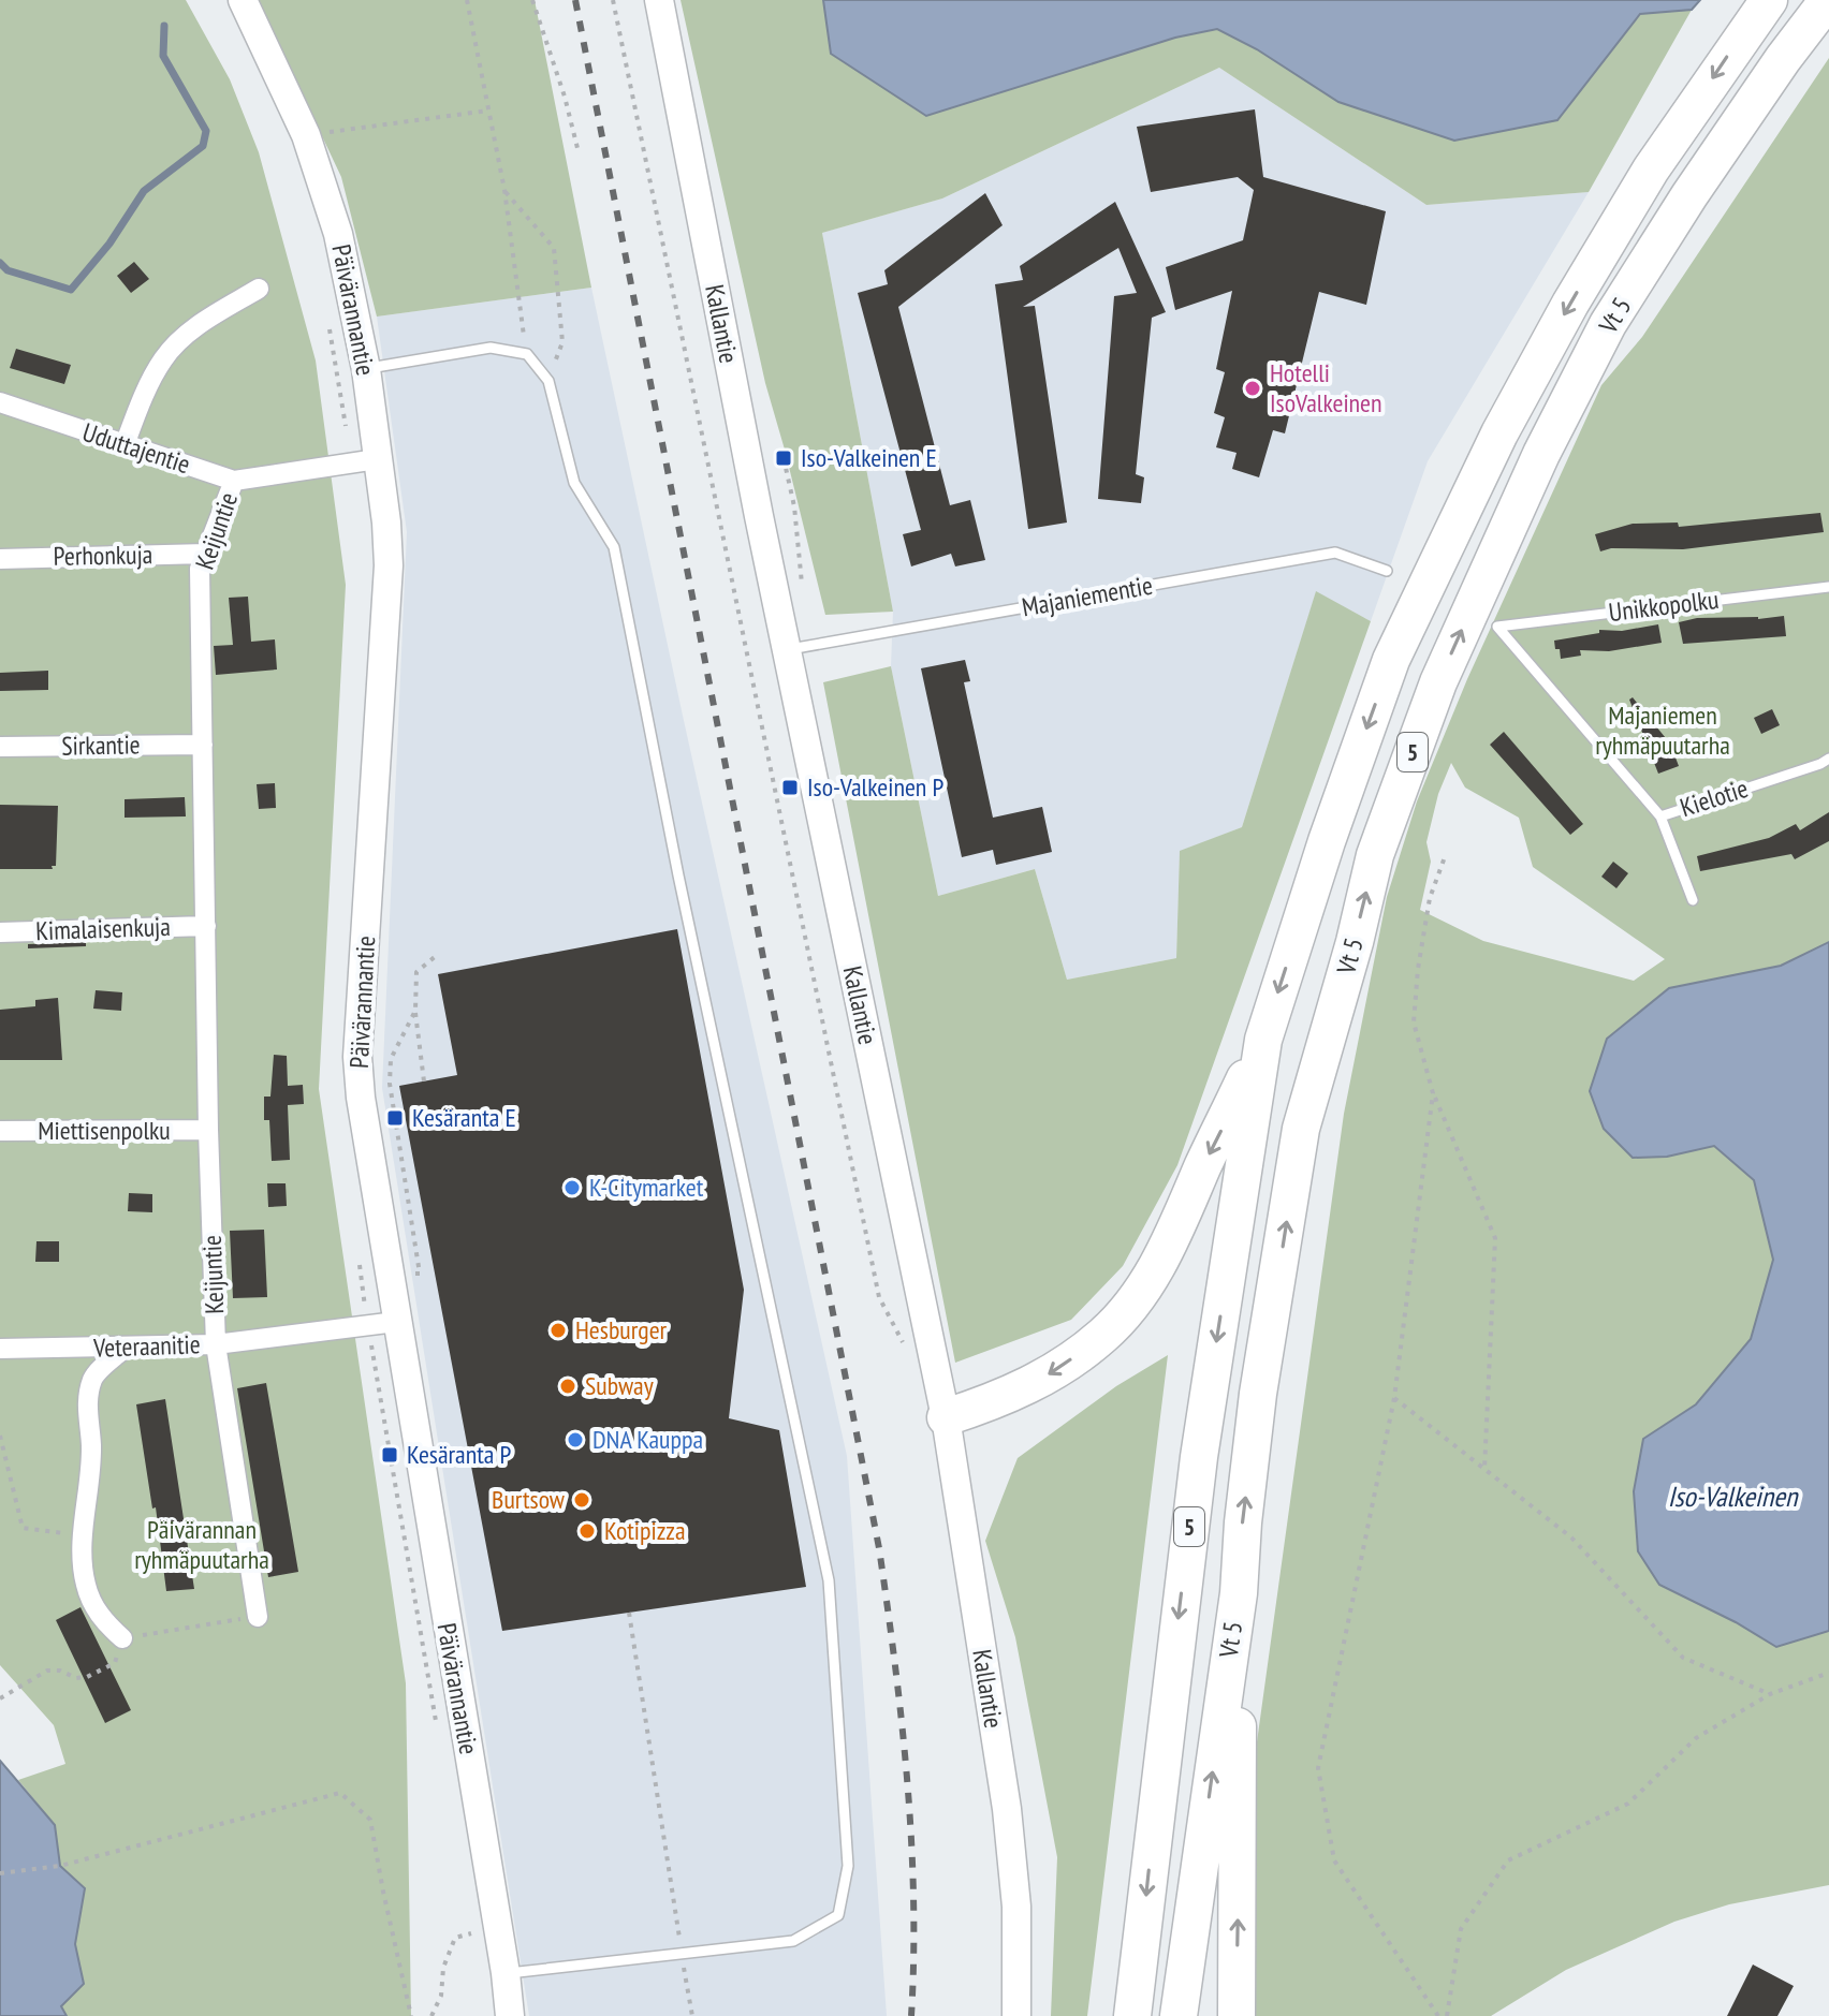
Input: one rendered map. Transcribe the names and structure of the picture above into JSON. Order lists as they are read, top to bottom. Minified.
{"streets":{"highway":["Vt 5","5"],"street":["Päivärannantie","Kallantie","Uduttajentie","Keijuntie","Perhonkuja","Sirkantie","Kimalaisenkuja","Miettisenpolku","Veteraanitie"],"lane":["Majaniementie","Unikkopolku","Kielotie"]},"crossings":[["Päivärannantie","Uduttajentie"],["Päivärannantie","Veteraanitie"],["Kallantie","Majaniementie"],["Uduttajentie","Keijuntie"],["Keijuntie","Perhonkuja"],["Keijuntie","Sirkantie"],["Keijuntie","Kimalaisenkuja"],["Keijuntie","Miettisenpolku"],["Keijuntie","Veteraanitie"],["Unikkopolku","Kielotie"]],"water":["Iso-Valkeinen"],"parks":["Majaniemen ryhmäpuutarha","Päivärannan ryhmäpuutarha"],"places":{"other":["Hotelli IsoValkeinen","K-Citymarket","Hesburger","Subway","DNA Kauppa","Burtsow","Kotipizza"],"transit":["Iso-Valkeinen E","Iso-Valkeinen P","Kesäranta E","Kesäranta P"]}}
